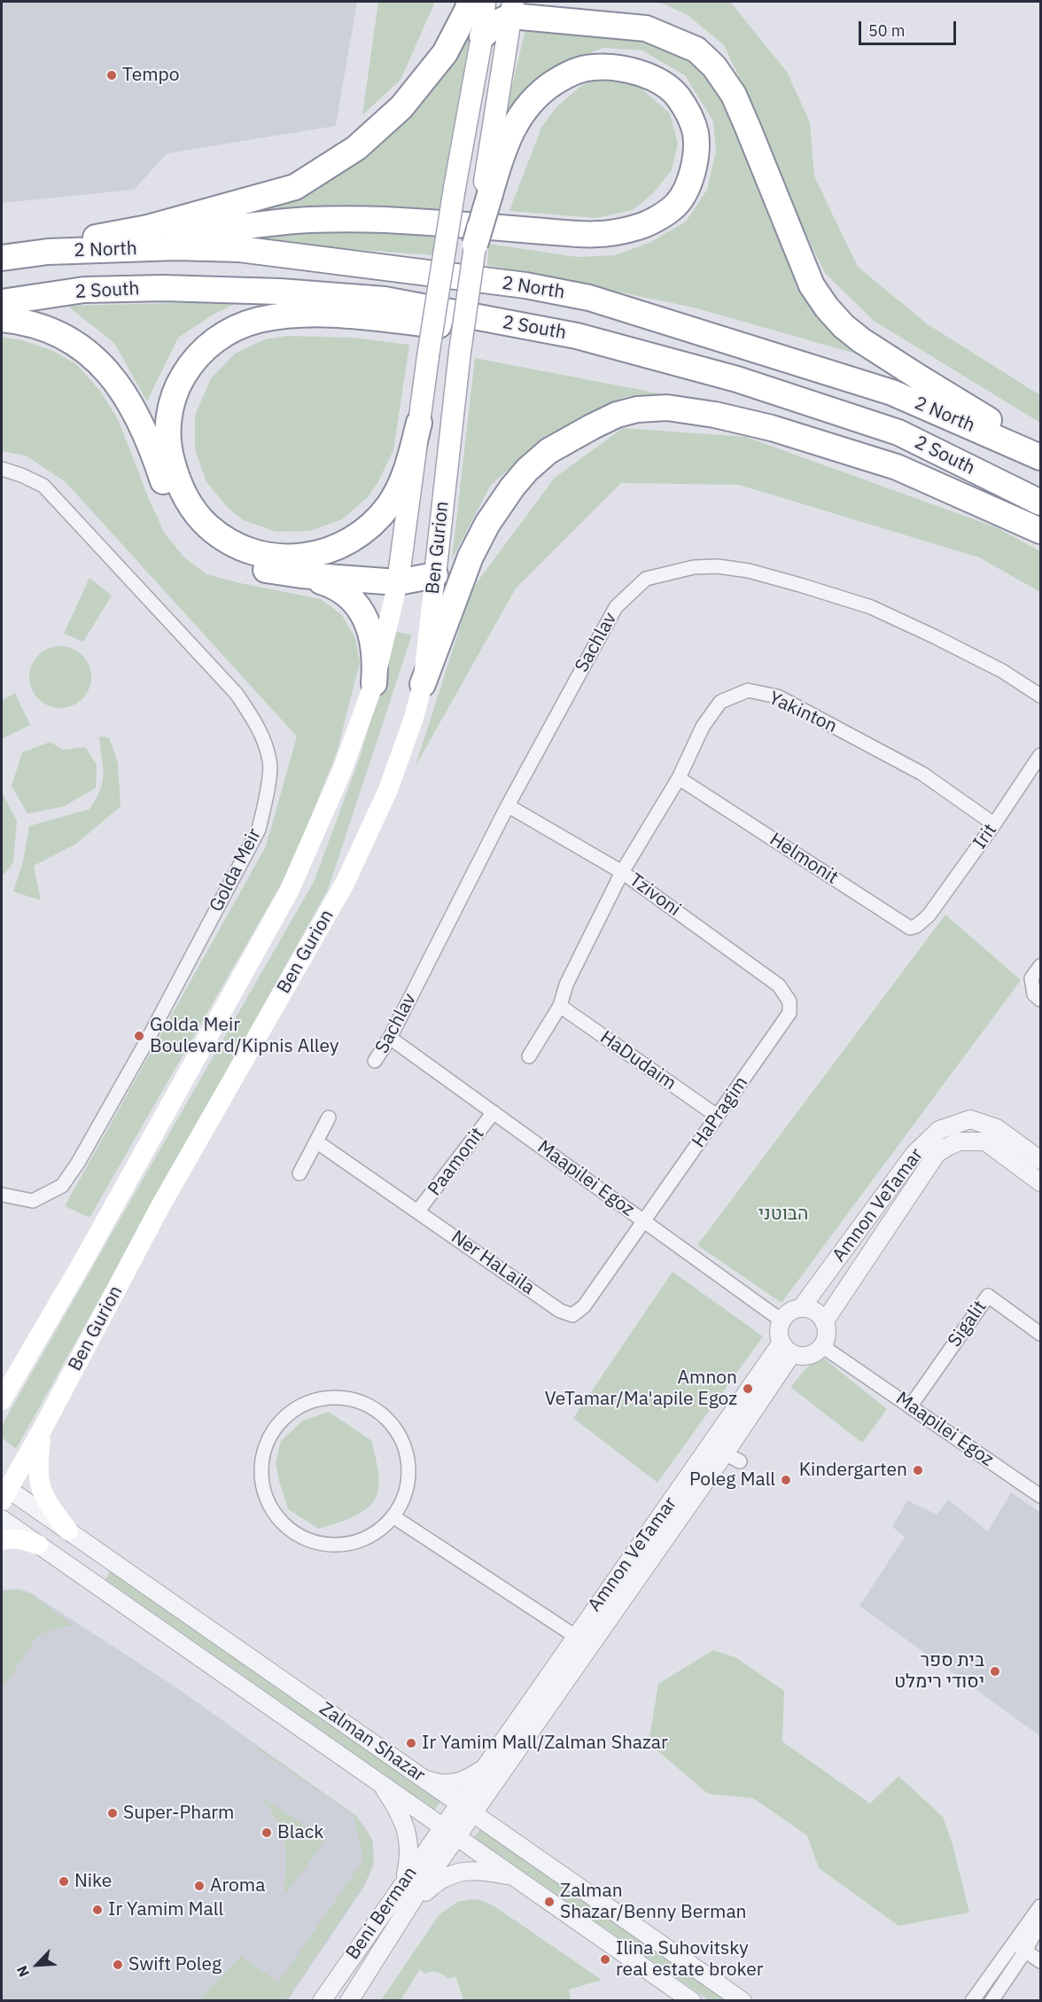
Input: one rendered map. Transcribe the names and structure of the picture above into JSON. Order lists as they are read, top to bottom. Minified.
{"streets":{"highway":["2 North","2 South"],"main road":["Ben Gurion"],"street":["Sachlav","Yakinton","Irit","Helmonit","Golda Meir","Tzivoni","HaDudaim","HaPragim","Paamonit","Maapilei Egoz","Amnon VeTamar","Ner HaLaila","Sigalit","Zalman Shazar","Beni Berman"]},"crossings":[["Ben Gurion","Zalman Shazar"],["Sachlav","Tzivoni"],["Sachlav","Maapilei Egoz"],["Yakinton","Irit"],["Yakinton","Helmonit"],["Yakinton","Tzivoni"],["Irit","Helmonit"],["Tzivoni","HaPragim"],["HaDudaim","HaPragim"],["HaPragim","Maapilei Egoz"],["HaPragim","Ner HaLaila"],["Paamonit","Maapilei Egoz"],["Paamonit","Ner HaLaila"],["Maapilei Egoz","Amnon VeTamar"],["Maapilei Egoz","Ner HaLaila"],["Maapilei Egoz","Sigalit"],["Amnon VeTamar","Zalman Shazar"],["Amnon VeTamar","Beni Berman"],["Zalman Shazar","Beni Berman"]],"parks":["הבוטני"],"places":["Tempo","Golda Meir Boulevard/Kipnis Alley","Amnon VeTamar/Ma'apile Egoz","Kindergarten","Poleg Mall","בית ספר יסודי רימלט","Ir Yamim Mall/Zalman Shazar","Super-Pharm","Black","Nike","Aroma","Zalman Shazar/Benny Berman","Ir Yamim Mall","Ilina Suhovitsky real estate broker","Swift Poleg"],"scale_bar":"50 m","north":"bottom left"}
